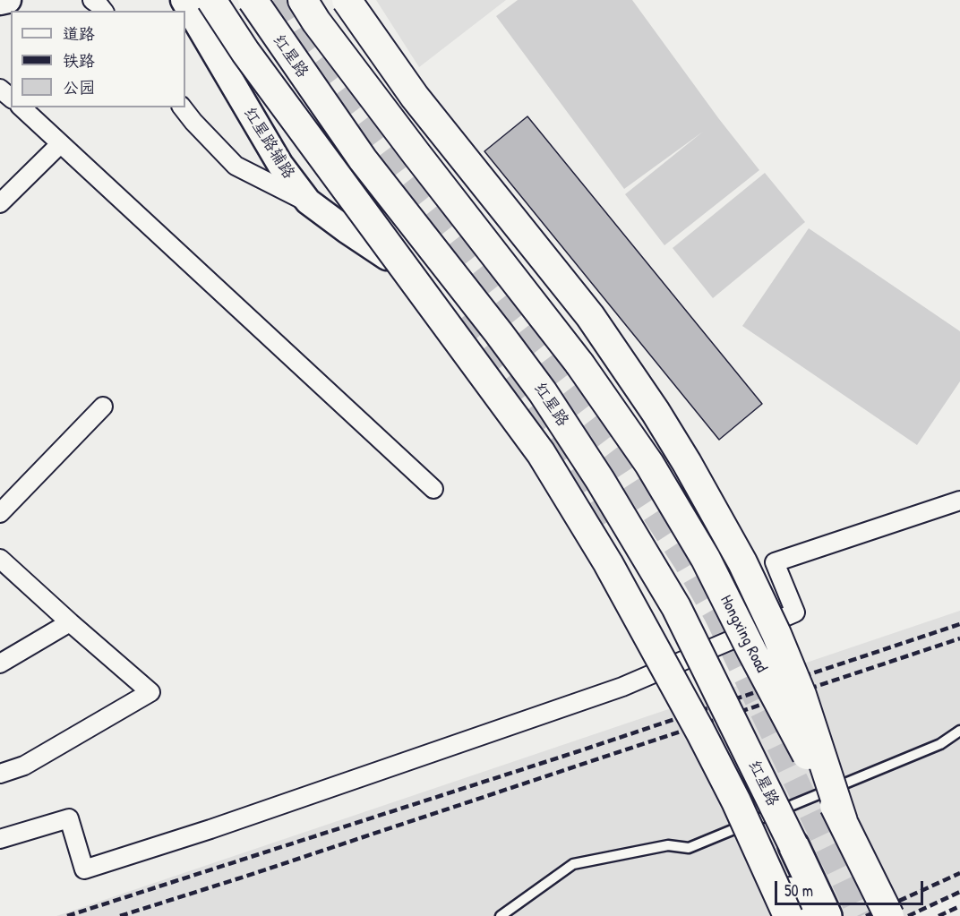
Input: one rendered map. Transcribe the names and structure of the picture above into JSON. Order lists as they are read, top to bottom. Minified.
{"streets":{"main road":["红星路","红星路辅路","Hongxing Road"]},"legend":["道路","铁路","公园"],"scale_bar":"50 m"}
